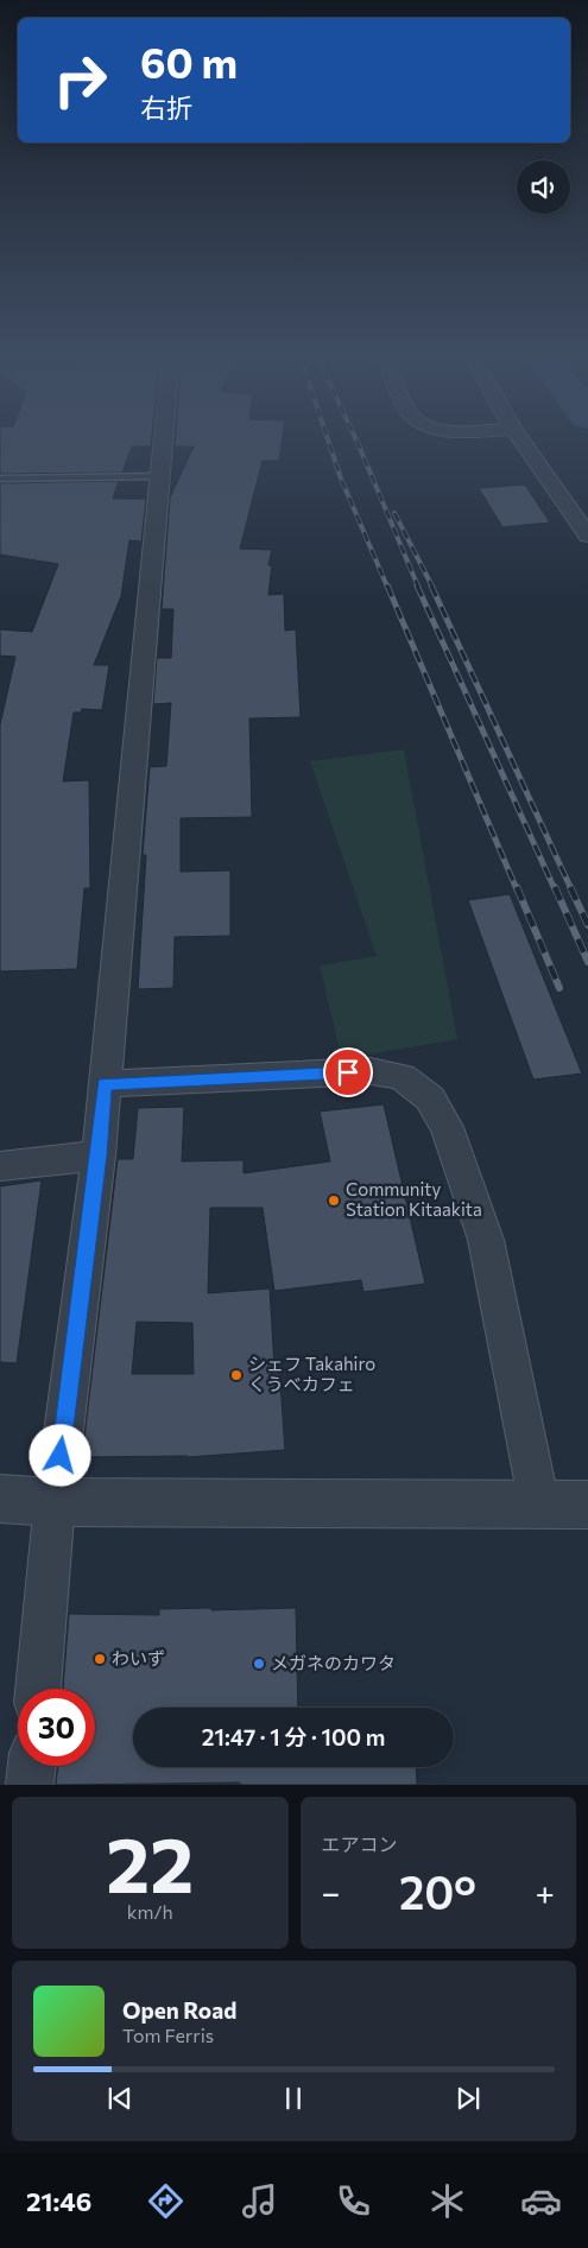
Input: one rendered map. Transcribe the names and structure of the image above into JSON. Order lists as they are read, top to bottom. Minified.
{"places":["Community Station Kitaakita","シェフ Takahiro くうべカフェ","わいず","メガネのカワタ"],"page":{"turn":["60 m","右折"],"limit":"30","trip":"21:47 · 1 分 · 100 m","tile":[["22","km/h"],"エアコン"],"heat":["−","20°","+"],"song":["Open Road","Tom Ferris"],"tabs":"21:46"}}
